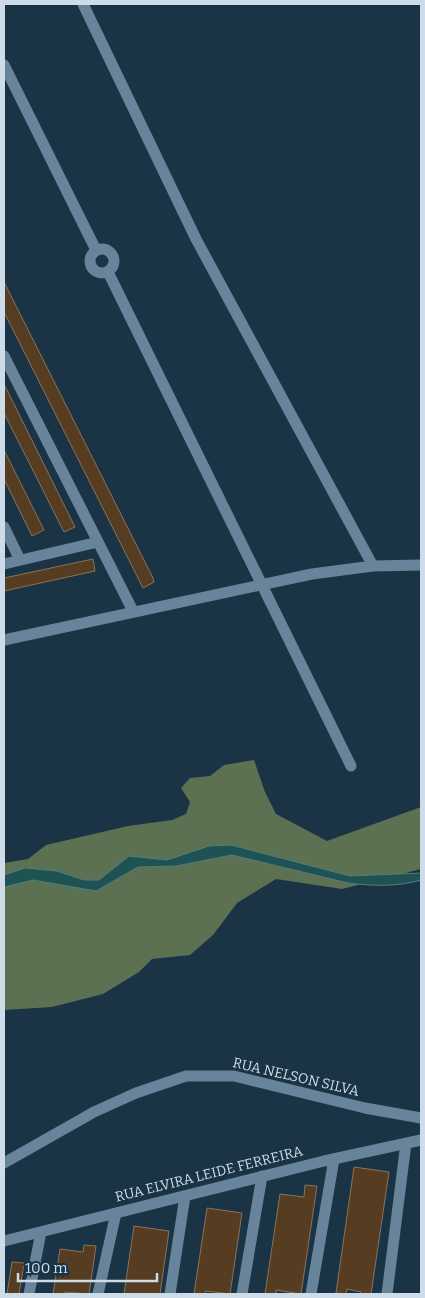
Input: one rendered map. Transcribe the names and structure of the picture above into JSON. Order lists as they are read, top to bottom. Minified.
{"streets":{"street":["RUA NELSON SILVA","RUA ELVIRA LEIDE FERREIRA"]},"scale_bar":"100 m"}
